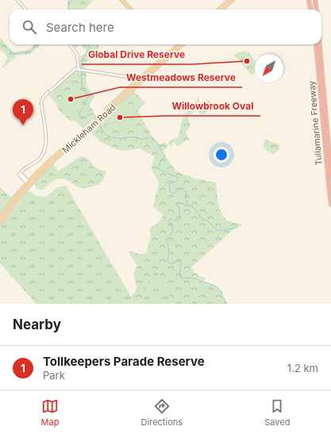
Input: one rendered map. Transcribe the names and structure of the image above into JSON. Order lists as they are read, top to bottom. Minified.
{"streets":{"highway":["Tullamarine Freeway"],"main road":["Mickleham Road"]},"places":["Global Drive Reserve","Westmeadows Reserve","Willowbrook Oval"],"north":"bottom left","page":{"search":"Search here","pins":"1","heading":"Nearby","list":[{"mark":"1","name":"Tollkeepers Parade Reserve","note":"Park","value":"1.2 km"}],"nav":["Map","Directions","Saved"]}}
